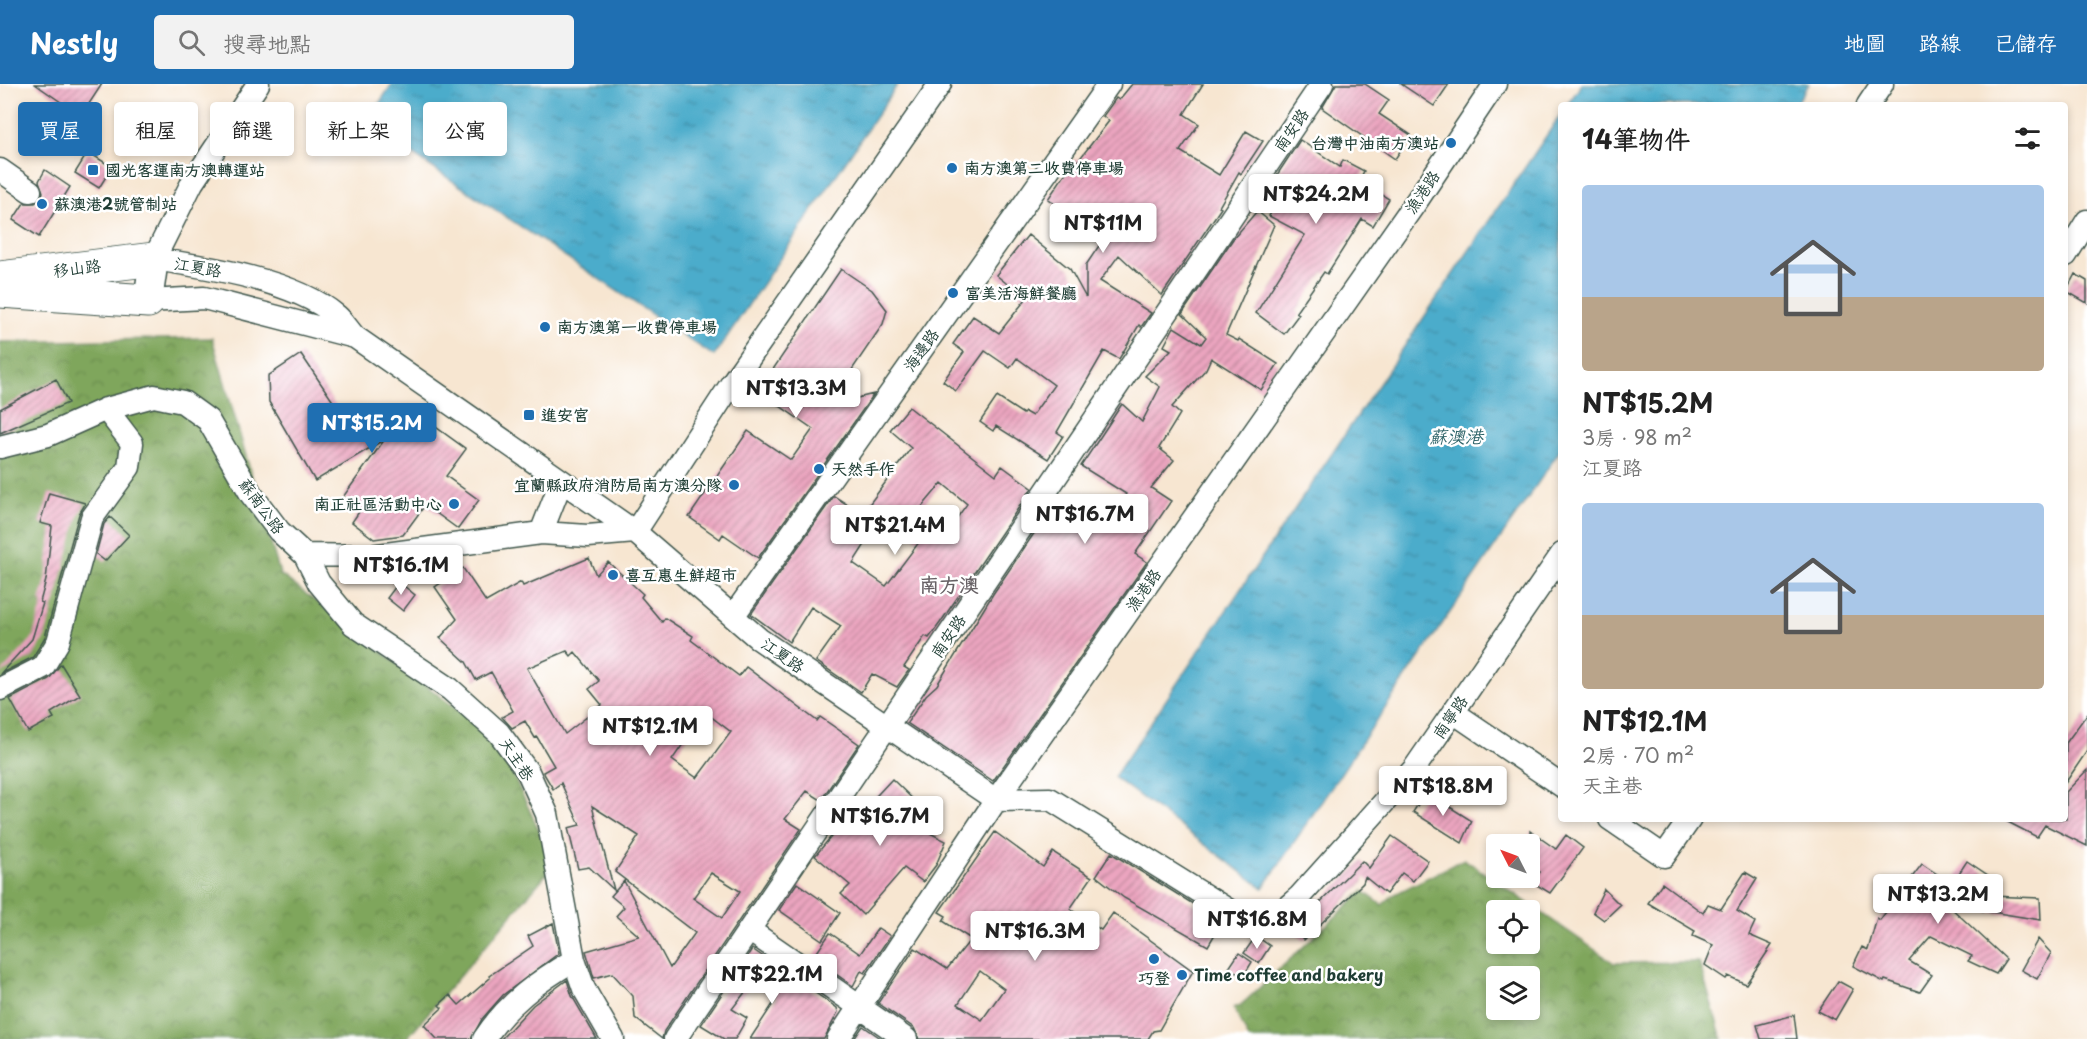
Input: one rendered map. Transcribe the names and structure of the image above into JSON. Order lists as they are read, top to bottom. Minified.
{"streets":{"main road":["移山路"],"street":["南安路","漁港路","江夏路","海邊路","蘇南公路","南寧路","天主巷"]},"crossings":[["南安路","江夏路"],["漁港路","江夏路"],["漁港路","南寧路"],["江夏路","移山路"],["江夏路","海邊路"],["江夏路","南寧路"],["蘇南公路","天主巷"]],"districts":["南方澳"],"water":["蘇澳港"],"places":{"other":["台灣中油南方澳站","南方澳第二收費停車場","蘇澳港2號管制站","富美活海鮮餐廳","南方澳第一收費停車場","天然手作","宜蘭縣政府消防局南方澳分隊","南正社區活動中心","喜互惠生鮮超市","巧登","Time coffee and bakery"],"transit":["國光客運南方澳轉運站","進安宮"]},"north":"top left","page":{"header":"Nestly","search":"搜尋地點","nav":["地圖","路線","已儲存"],"chip":["買屋","租屋","篩選","新上架","公寓"],"heading":"14筆物件","price":["NT$24.2M","NT$11M","NT$13.3M","NT$15.2M","NT$16.7M","NT$21.4M","NT$16.1M","NT$12.1M","NT$18.8M","NT$16.7M","NT$13.2M","NT$16.8M","NT$16.3M","NT$22.1M"],"list":[{"name":"NT$15.2M","note":"3房 · 98 m² · 江夏路"},{"name":"NT$12.1M","note":"2房 · 70 m² · 天主巷"}]}}
